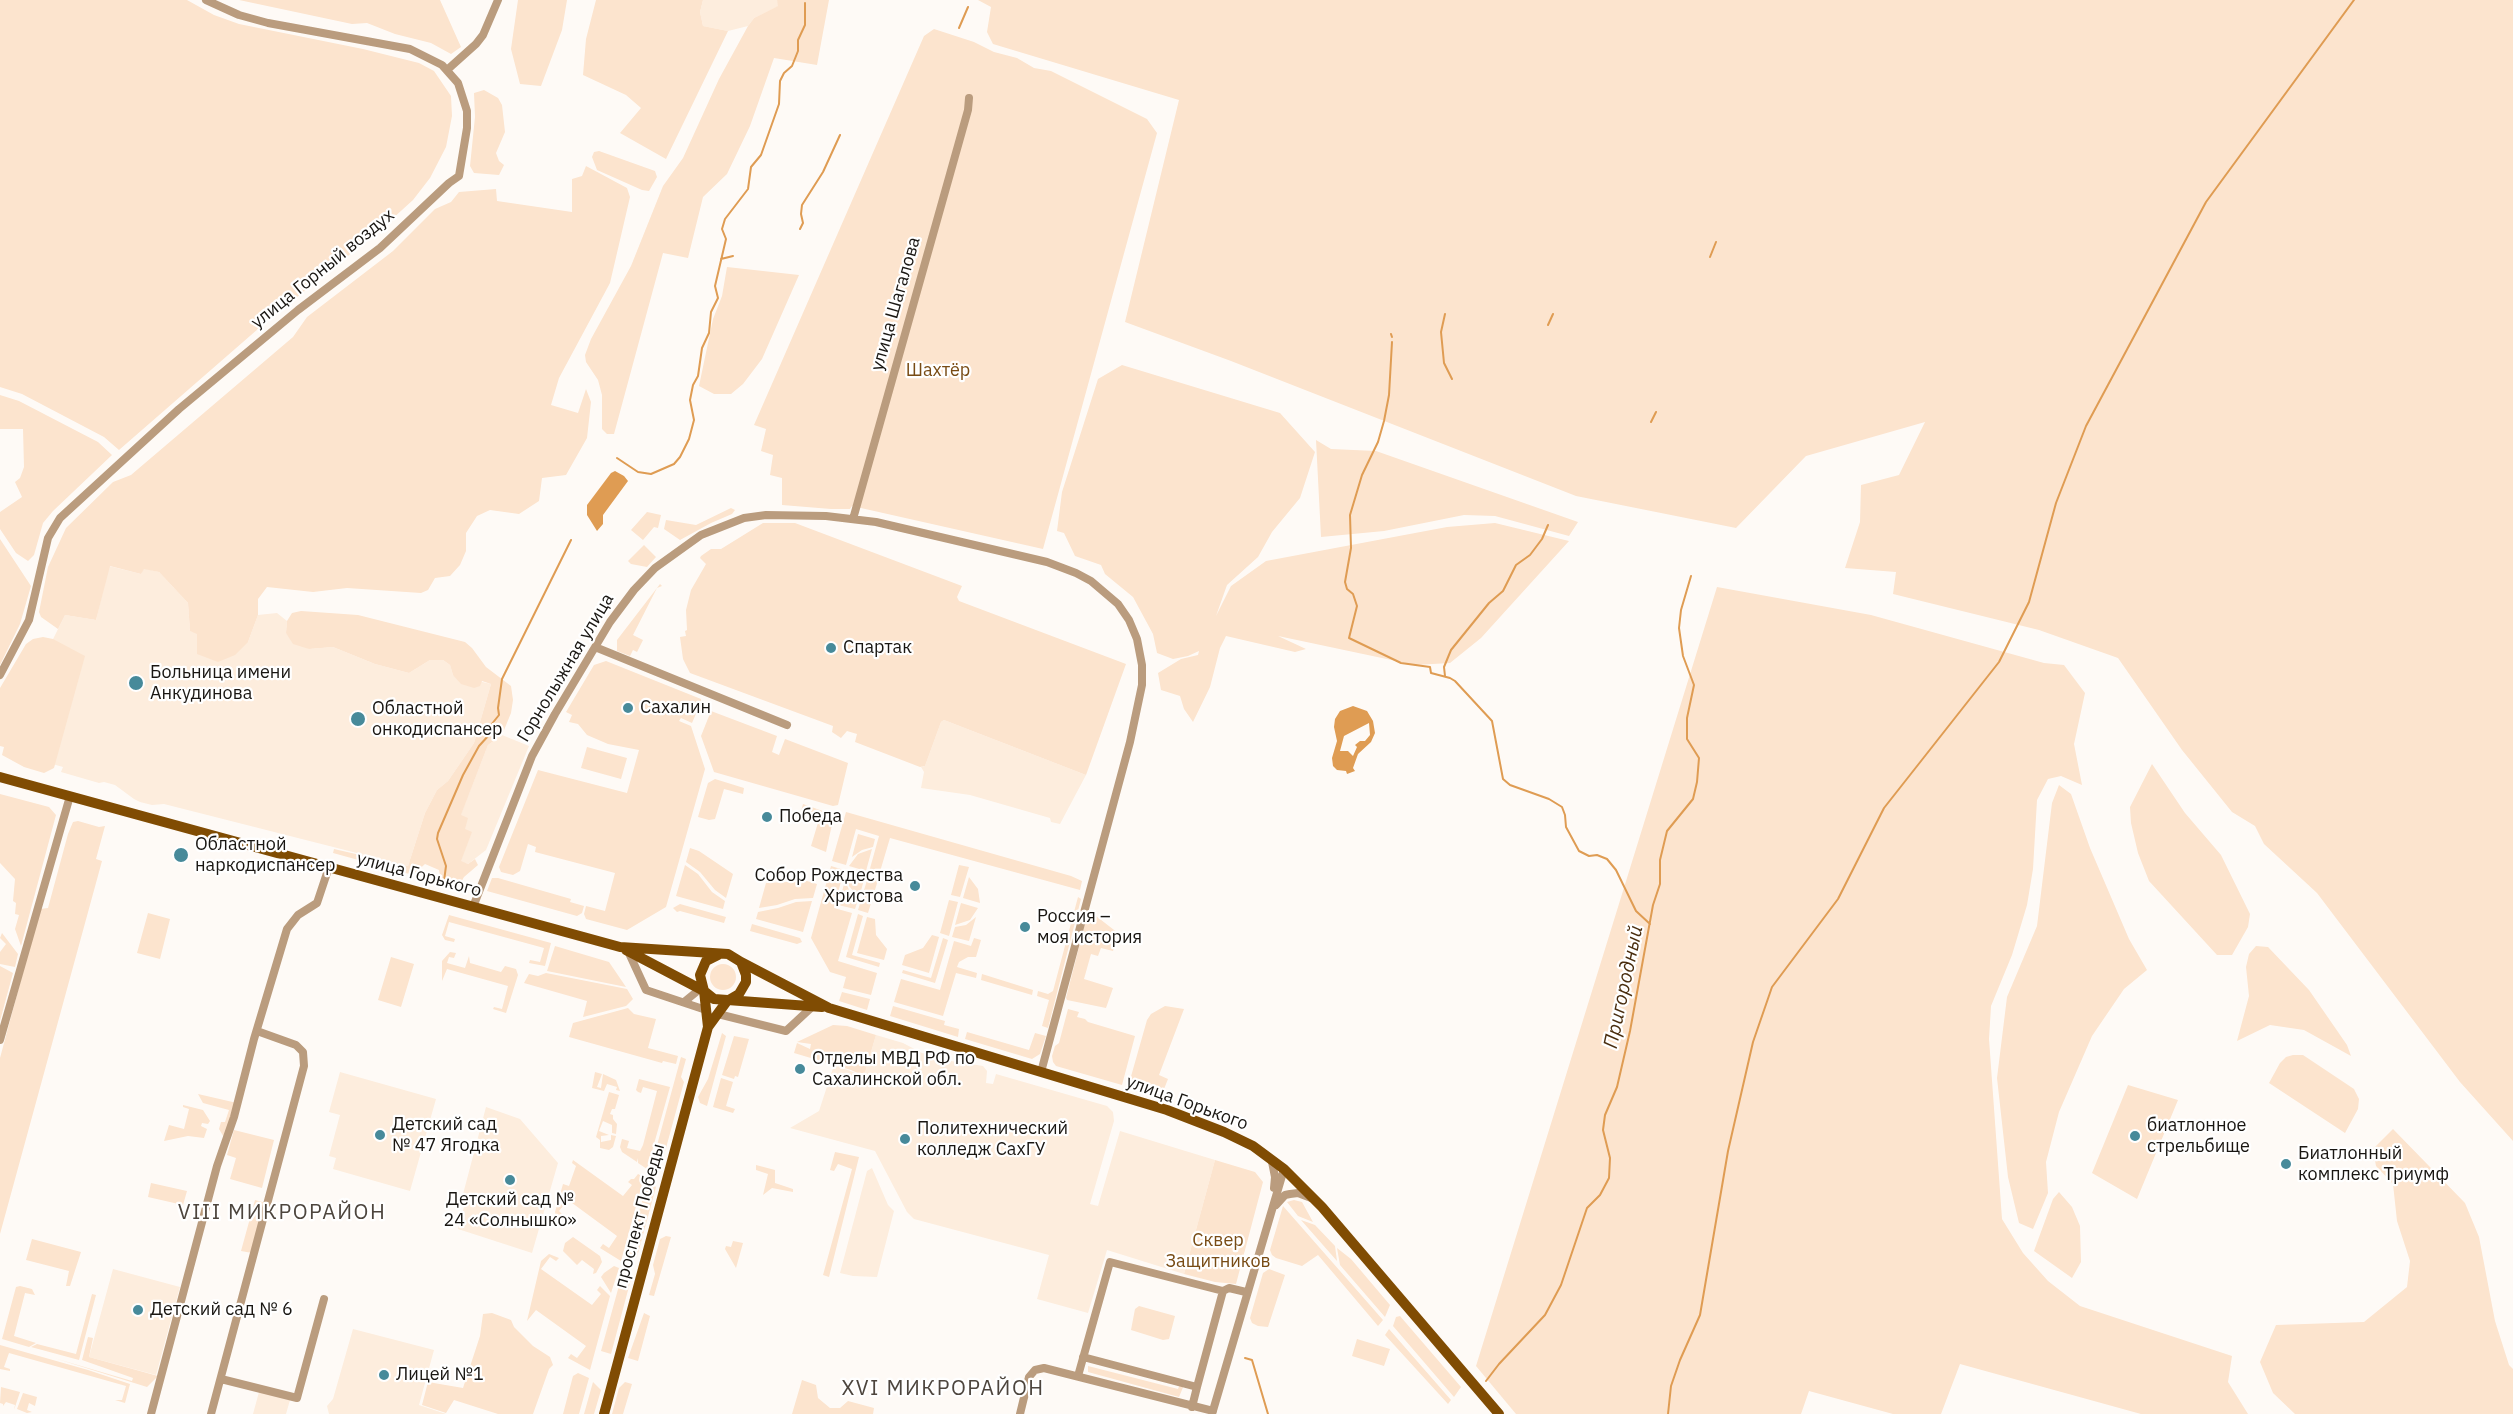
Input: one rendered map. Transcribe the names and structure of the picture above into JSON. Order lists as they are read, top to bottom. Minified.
{"streets":{"main road":["улица Горького","проспект Победы"],"street":["улица Горный воздух","улица Шагалова","Горнолыжная улица"]},"crossings":[["улица Шагалова","Горнолыжная улица"],["Горнолыжная улица","улица Горького"],["улица Горького","проспект Победы"]],"districts":["VIII МИКРОРАЙОН","XVI МИКРОРАЙОН"],"water":["Пригородный"],"parks":["Шахтёр","Сквер Защитников"],"places":["Спартак","Больница имени Анкудинова","Сахалин","Областной онкодиспансер","Победа","Областной наркодиспансер","Собор Рождества Христова","Россия – моя история","Отделы МВД РФ по Сахалинской обл.","Детский сад № 47 Ягодка","биатлонное стрельбище","Политехнический колледж СахГУ","Биатлонный комплекс Триумф","Детский сад № 24 «Солнышко»","Детский сад № 6","Лицей №1"]}
